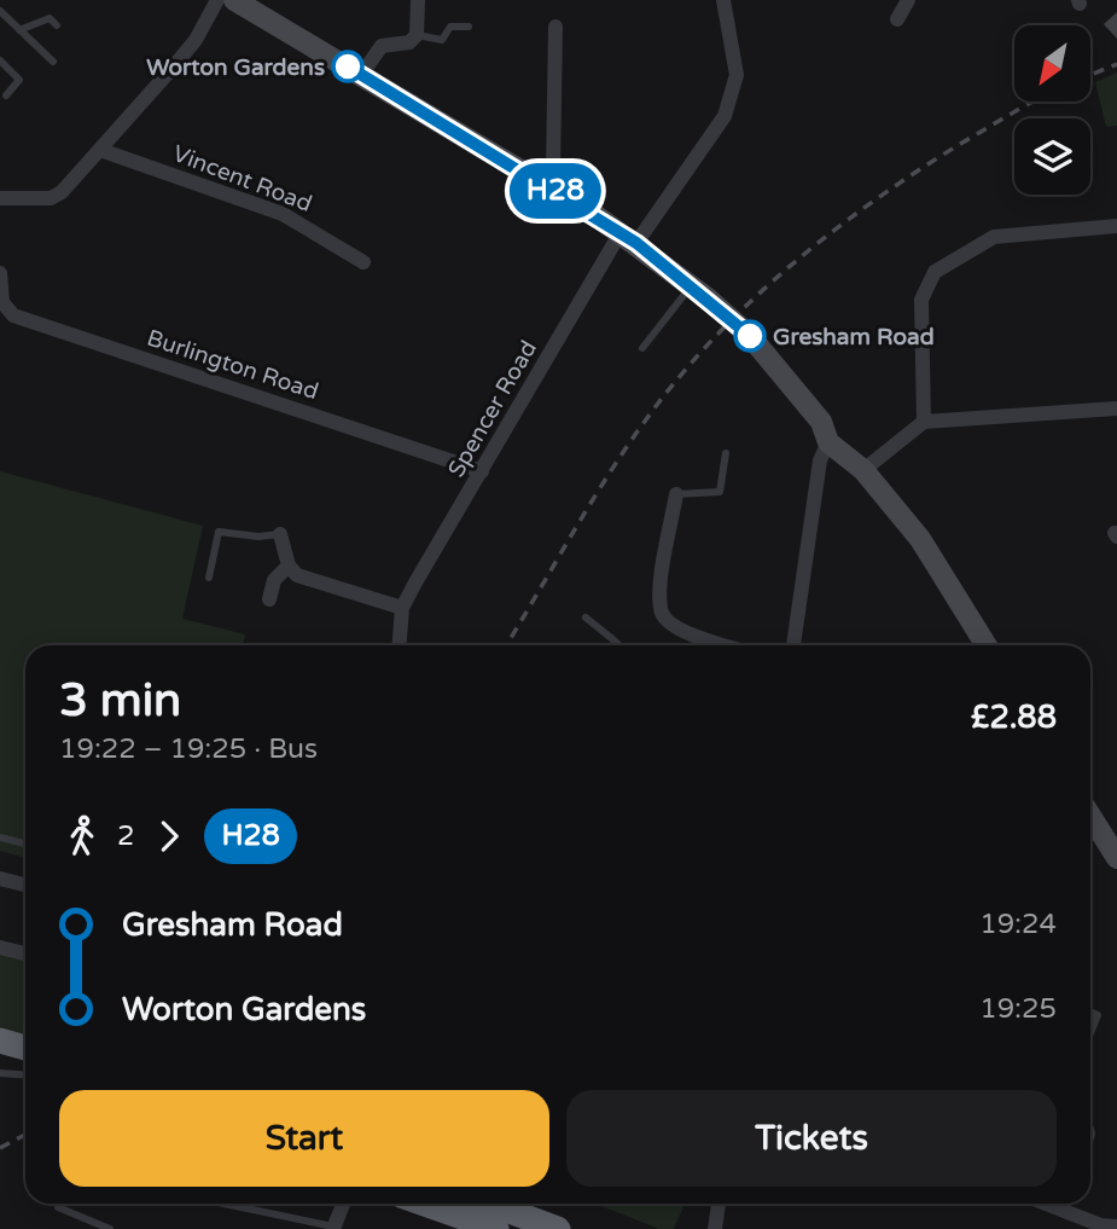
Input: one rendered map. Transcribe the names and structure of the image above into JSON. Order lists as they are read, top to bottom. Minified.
{"streets":{"street":["Vincent Road","Burlington Road","Spencer Road"]},"crossings":[["Burlington Road","Spencer Road"]],"places":["Worton Gardens","Gresham Road"],"lines":["bus line H28"],"north":"bottom left","page":{"on_map":"H28","heading":["3 min","19:22 – 19:25 · Bus","£2.88"],"legs":["2","H28"],"list":[{"name":"Gresham Road","value":"19:24"},{"name":"Worton Gardens","value":"19:25"}],"buttons":["Start","Tickets"]}}
